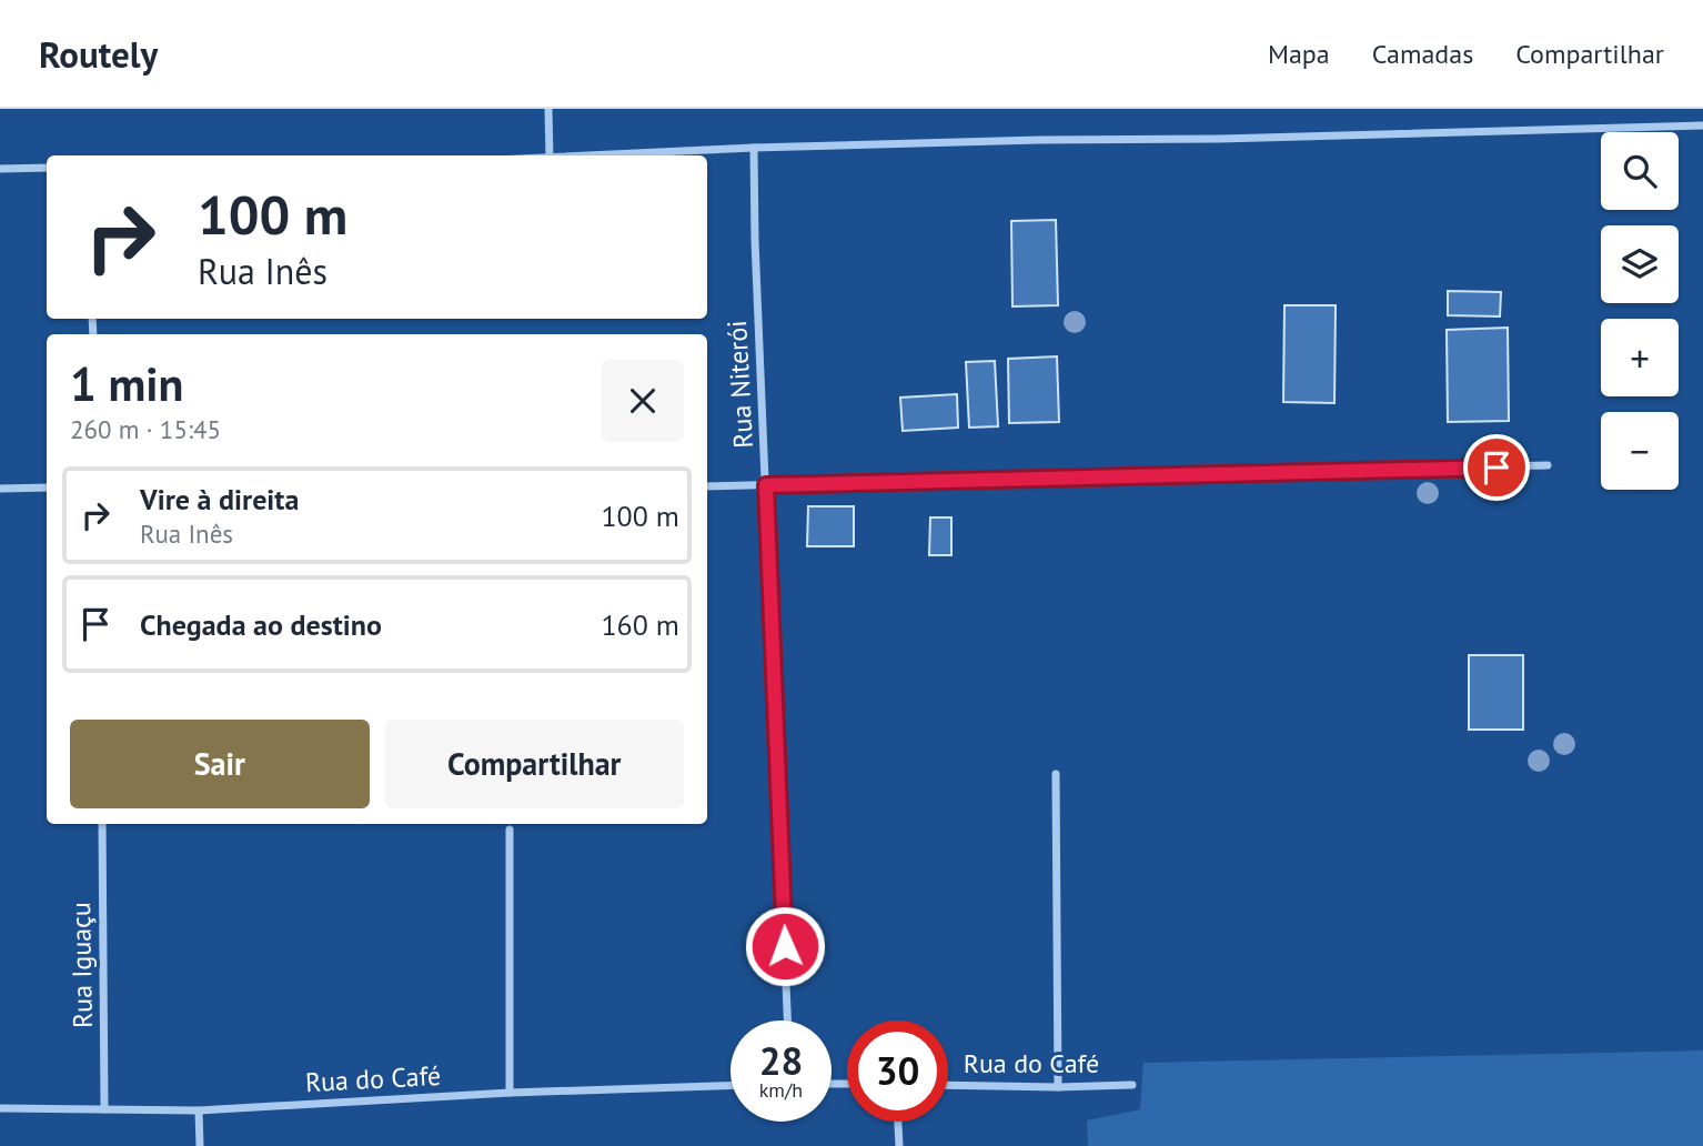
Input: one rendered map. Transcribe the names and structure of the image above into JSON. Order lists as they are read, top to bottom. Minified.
{"streets":{"street":["Rua Niterói","Rua Iguaçu","Rua do Café"]},"crossings":[["Rua Iguaçu","Rua do Café"]],"page":{"header":"Routely","nav":["Mapa","Camadas","Compartilhar"],"map_buttons":["+","−"],"turn":["100 m","Rua Inês"],"heading":["1 min","260 m · 15:45"],"list":[{"name":"Vire à direita","note":"Rua Inês","value":"100 m"},{"name":"Chegada ao destino","value":"160 m"}],"buttons":["Sair","Compartilhar"],"speed":"28 km/h","limit":"30"}}
